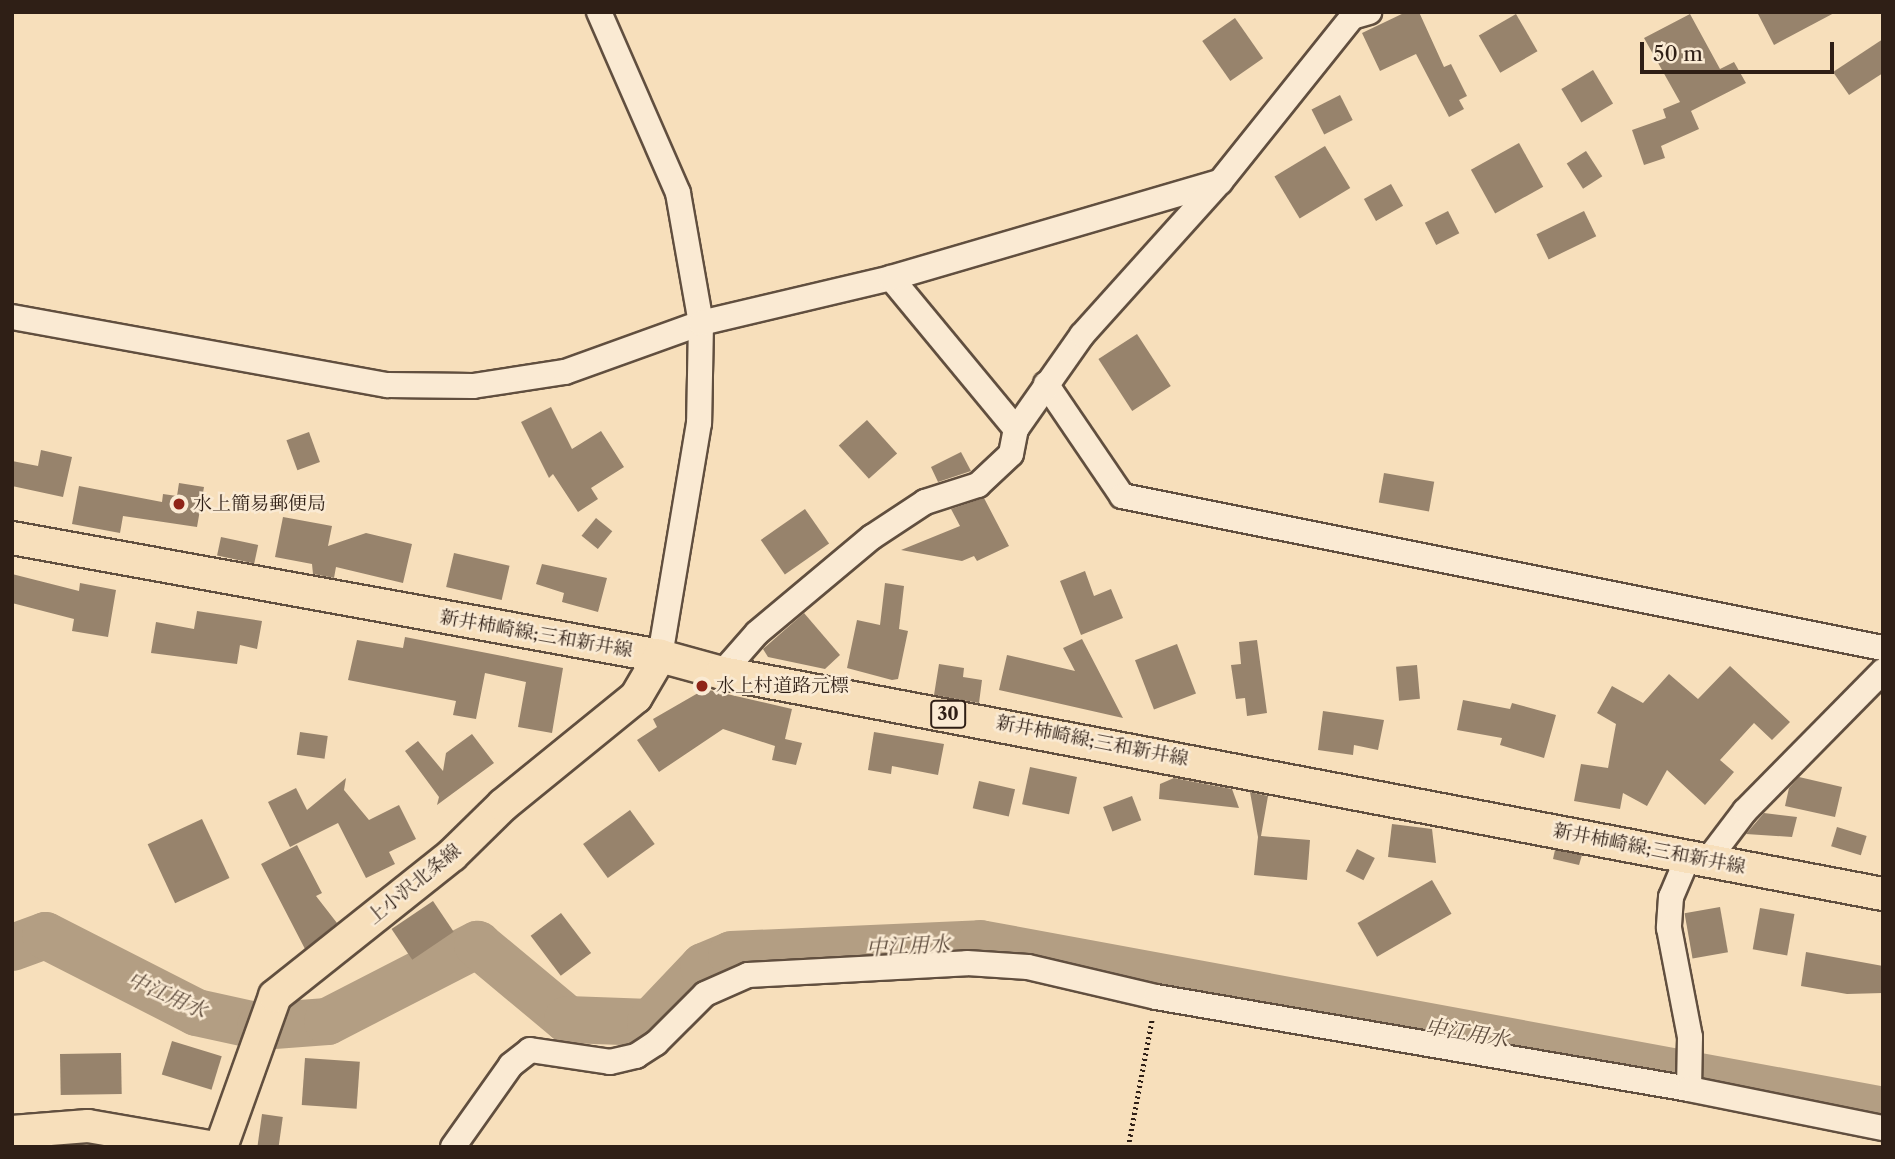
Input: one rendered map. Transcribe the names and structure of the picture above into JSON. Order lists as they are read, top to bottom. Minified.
{"streets":{"main road":["新井柿崎線;三和新井線","30","上小沢北条線"]},"crossings":[["新井柿崎線;三和新井線","上小沢北条線"]],"water":["中江用水"],"places":["水上簡易郵便局","水上村道路元標"],"scale_bar":"50 m"}
